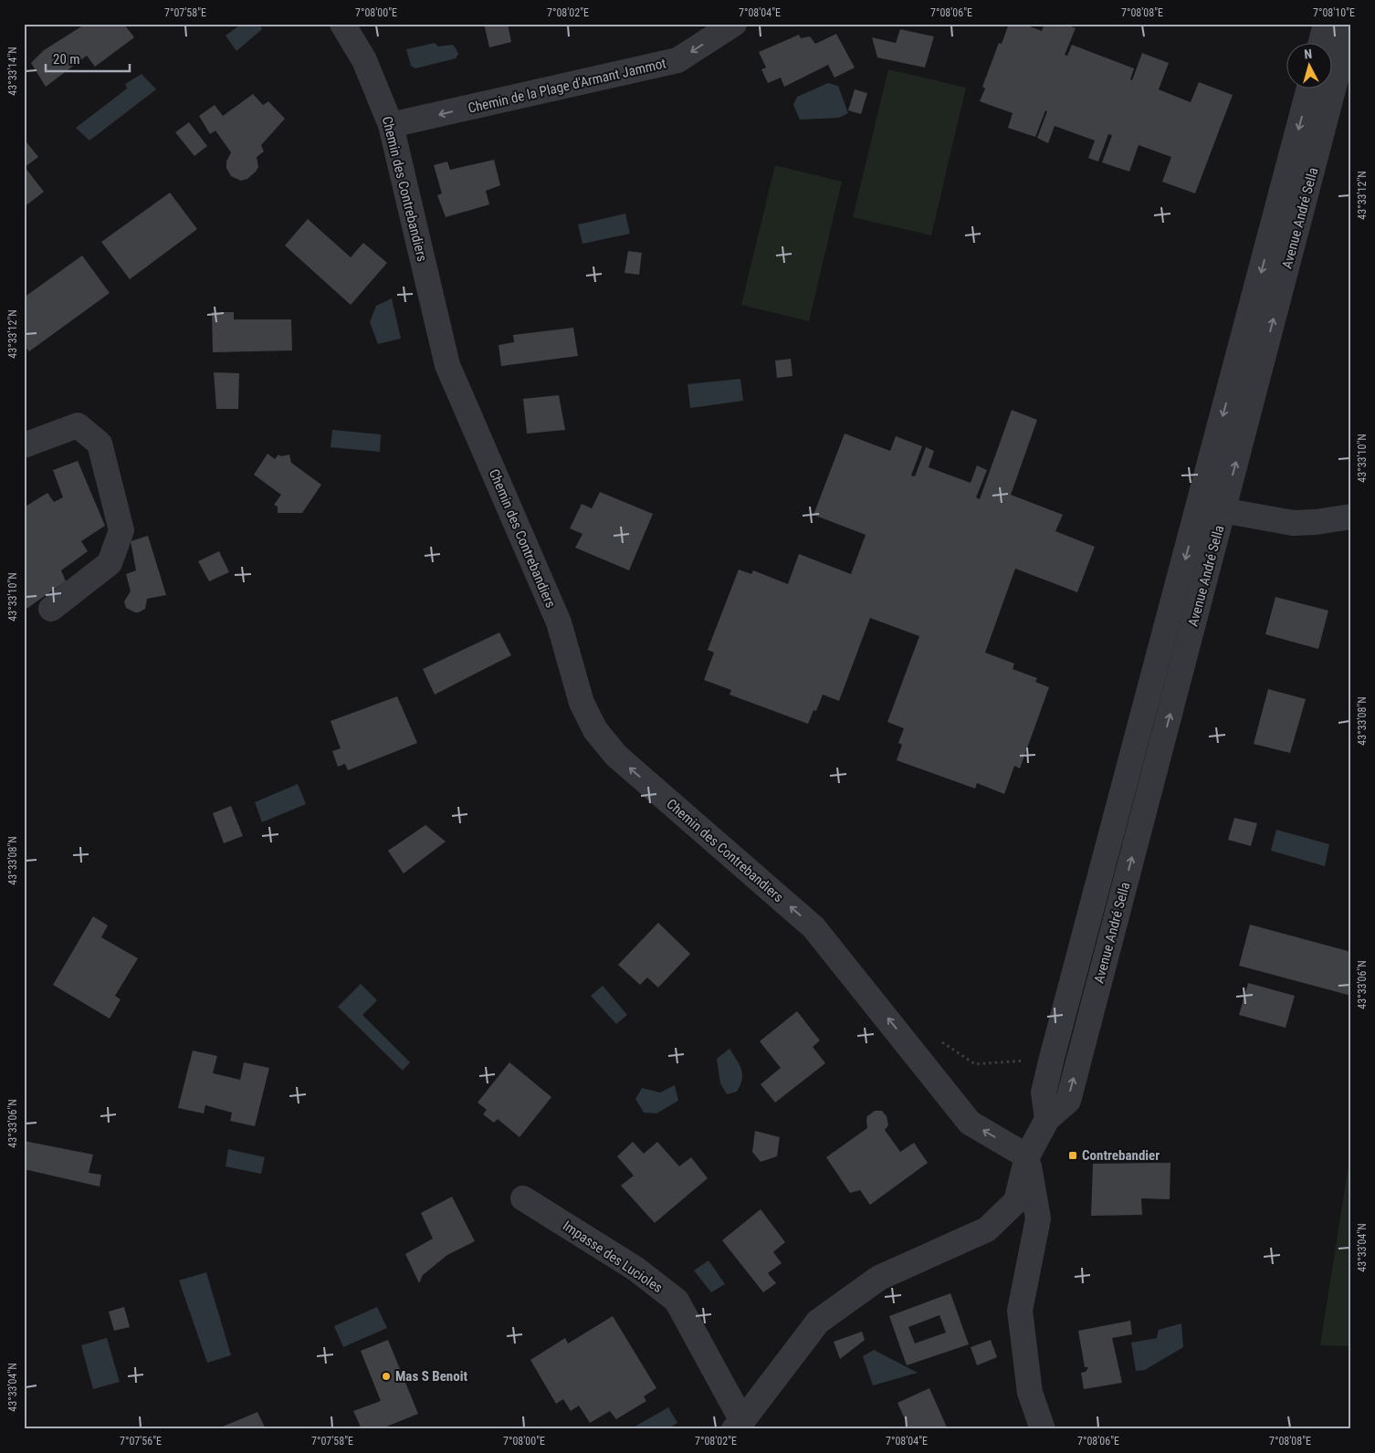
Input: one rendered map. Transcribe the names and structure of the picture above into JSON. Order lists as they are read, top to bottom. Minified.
{"streets":{"street":["Chemin de la Plage d'Armant Jammot","Chemin des Contrebandiers","Avenue André Sella","Impasse des Lucioles"]},"crossings":[["Chemin de la Plage d'Armant Jammot","Chemin des Contrebandiers"],["Chemin des Contrebandiers","Avenue André Sella"],["Avenue André Sella","Impasse des Lucioles"]],"one_way":["Chemin de la Plage d'Armant Jammot","Chemin des Contrebandiers"],"places":{"transit":["Contrebandier"],"other":["Mas S Benoit"]},"scale_bar":"20 m","north":"top","coordinates":["7°07'58\"E","7°08'00\"E","7°08'02\"E","7°08'04\"E","7°08'06\"E","7°08'08\"E","7°08'10\"E","43°33'14\"N","43°33'12\"N","43°33'10\"N","43°33'08\"N","43°33'06\"N","43°33'04\"N","7°07'56\"E"]}
